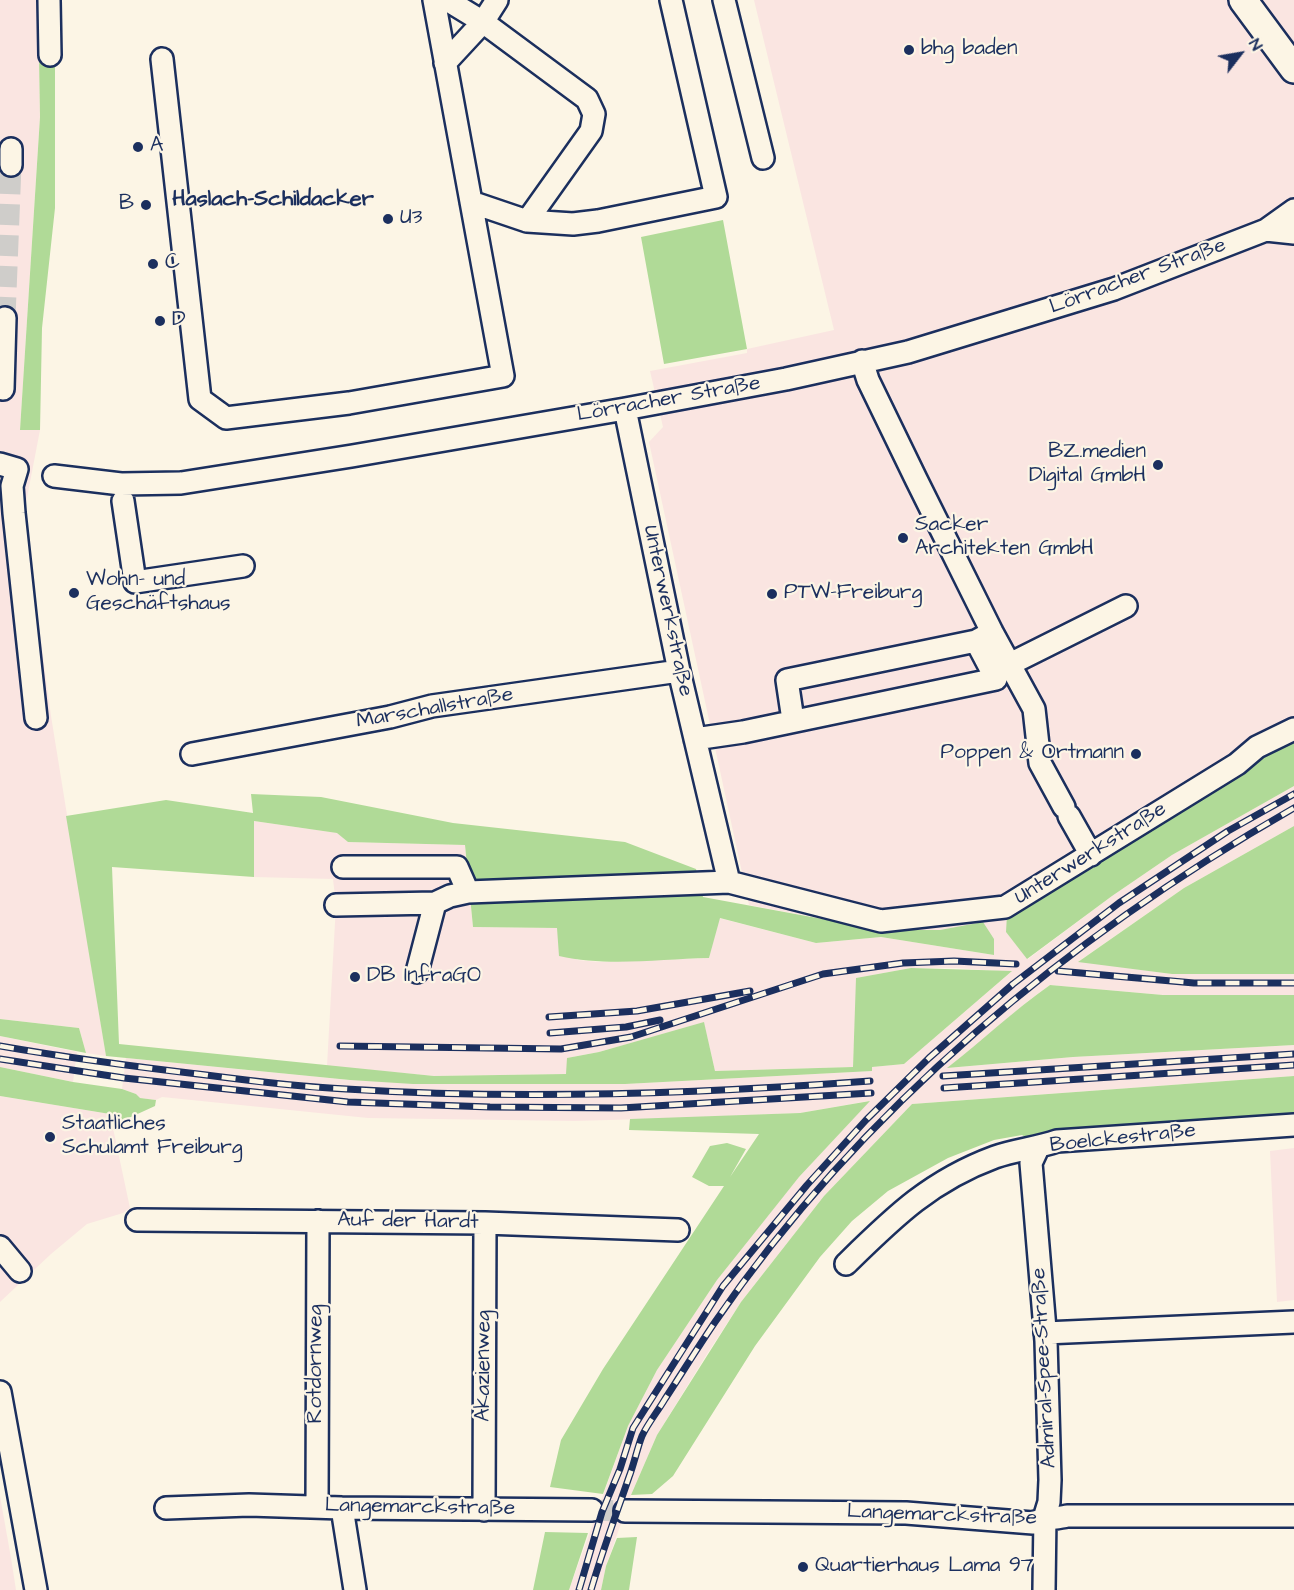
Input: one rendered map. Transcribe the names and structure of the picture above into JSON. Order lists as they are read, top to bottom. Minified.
{"streets":{"street":["Lörracher Straße","Unterwerkstraße","Marschallstraße","Boelckestraße","Auf der Hardt","Rotdornweg","Akazienweg","Admiral-Spee-Straße","Langemarckstraße"]},"crossings":[["Lörracher Straße","Unterwerkstraße"],["Unterwerkstraße","Marschallstraße"],["Boelckestraße","Admiral-Spee-Straße"],["Auf der Hardt","Rotdornweg"],["Auf der Hardt","Akazienweg"],["Rotdornweg","Langemarckstraße"],["Akazienweg","Langemarckstraße"],["Admiral-Spee-Straße","Langemarckstraße"]],"districts":["Haslach-Schildacker"],"places":["bhg baden","A","B","U3","C","D","BZ.medien Digital GmbH","Sacker Architekten GmbH","Wohn- und Geschäftshaus","PTW-Freiburg","Poppen & Ortmann","DB InfraGO","Staatliches Schulamt Freiburg","Quartierhaus Lama 97"],"north":"top right"}
